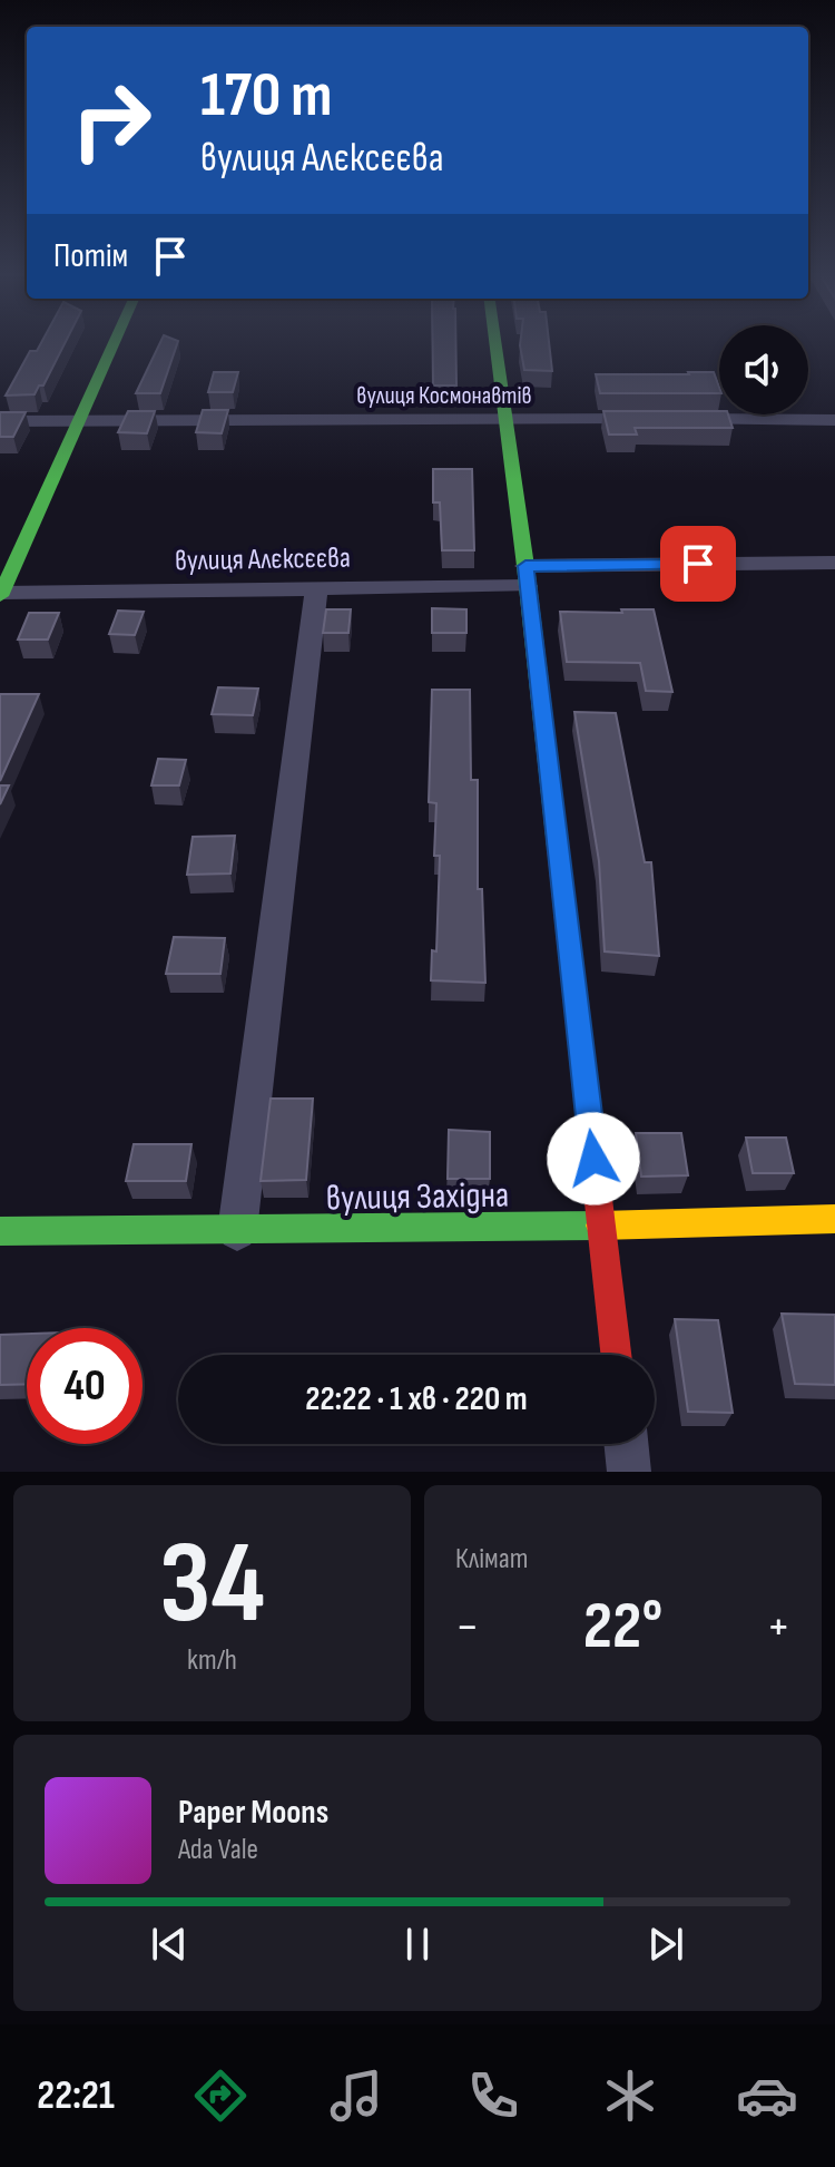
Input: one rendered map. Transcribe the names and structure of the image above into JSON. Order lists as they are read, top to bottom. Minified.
{"streets":{"street":["вулиця Космонавтів","вулиця Алєксєєва","вулиця Західна"]},"page":{"turn":["170 m","вулиця Алєксєєва"],"then":"Потім","limit":"40","trip":"22:22 · 1 хв · 220 m","tile":[["34","km/h"],"Клімат"],"heat":["−","22°","+"],"song":["Paper Moons","Ada Vale"],"tabs":"22:21"}}
